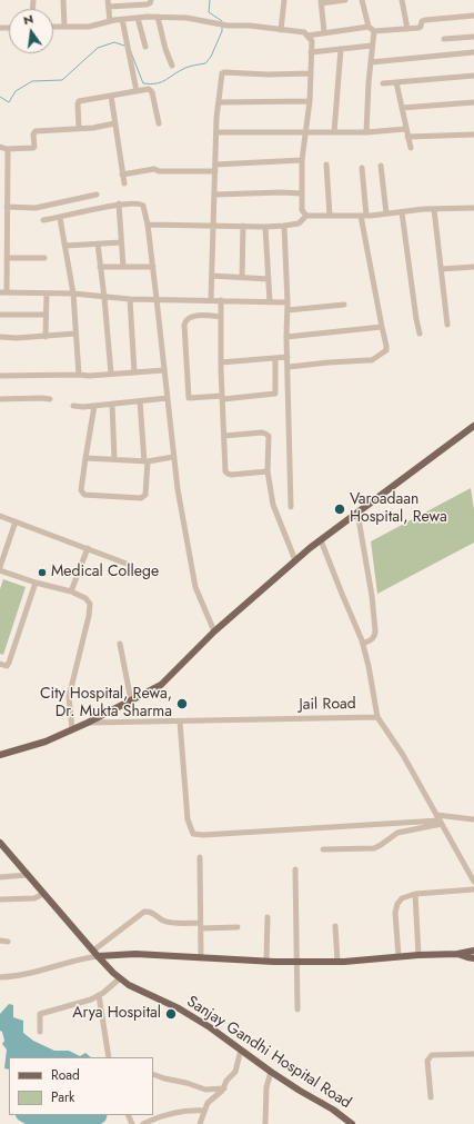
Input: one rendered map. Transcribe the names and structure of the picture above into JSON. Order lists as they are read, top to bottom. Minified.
{"streets":{"main road":["Sanjay Gandhi Hospital Road"],"street":["Jail Road"]},"places":["Varoadaan Hospital, Rewa","Medical College","City Hospital, Rewa, Dr. Mukta Sharma","Arya Hospital"],"legend":["Road","Park"],"north":"top"}
